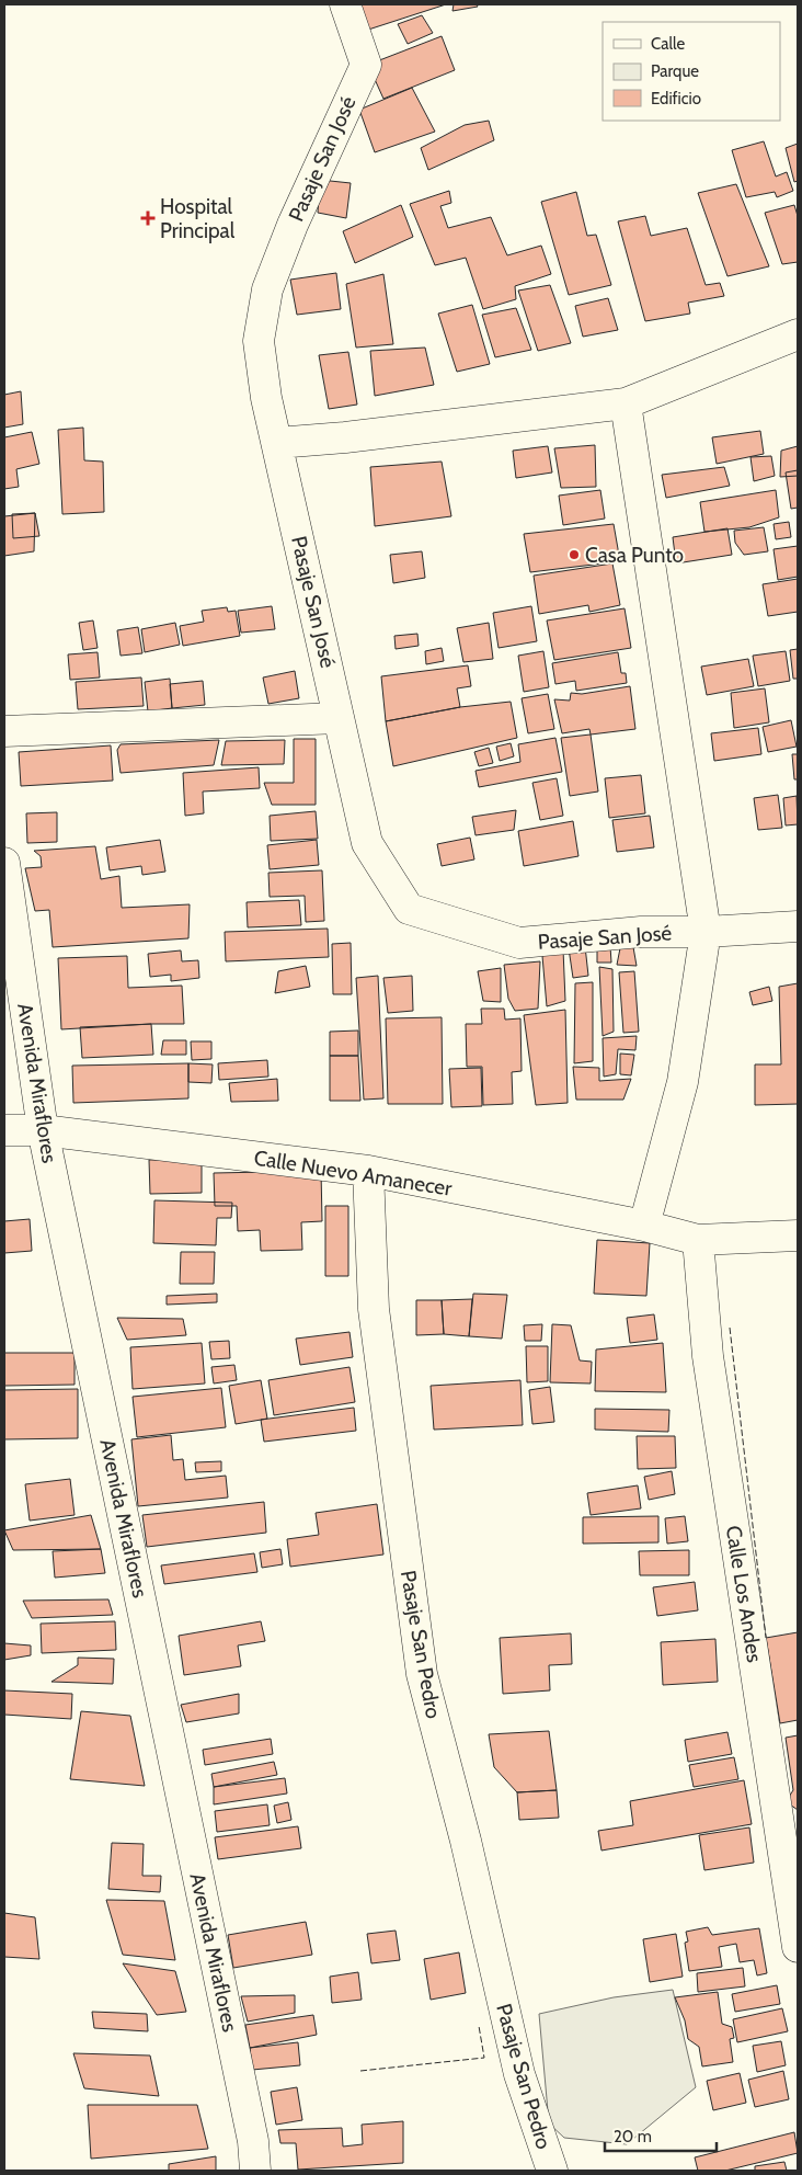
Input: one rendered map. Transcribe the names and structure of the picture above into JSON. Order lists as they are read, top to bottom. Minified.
{"streets":{"street":["Pasaje San José","Avenida Miraflores","Calle Nuevo Amanecer","Calle Los Andes","Pasaje San Pedro"]},"crossings":[["Avenida Miraflores","Calle Nuevo Amanecer"],["Calle Nuevo Amanecer","Calle Los Andes"],["Calle Nuevo Amanecer","Pasaje San Pedro"]],"places":{"health":["Hospital Principal"],"other":["Casa Punto"]},"legend":["Calle","Parque","Edificio"],"scale_bar":"20 m"}
